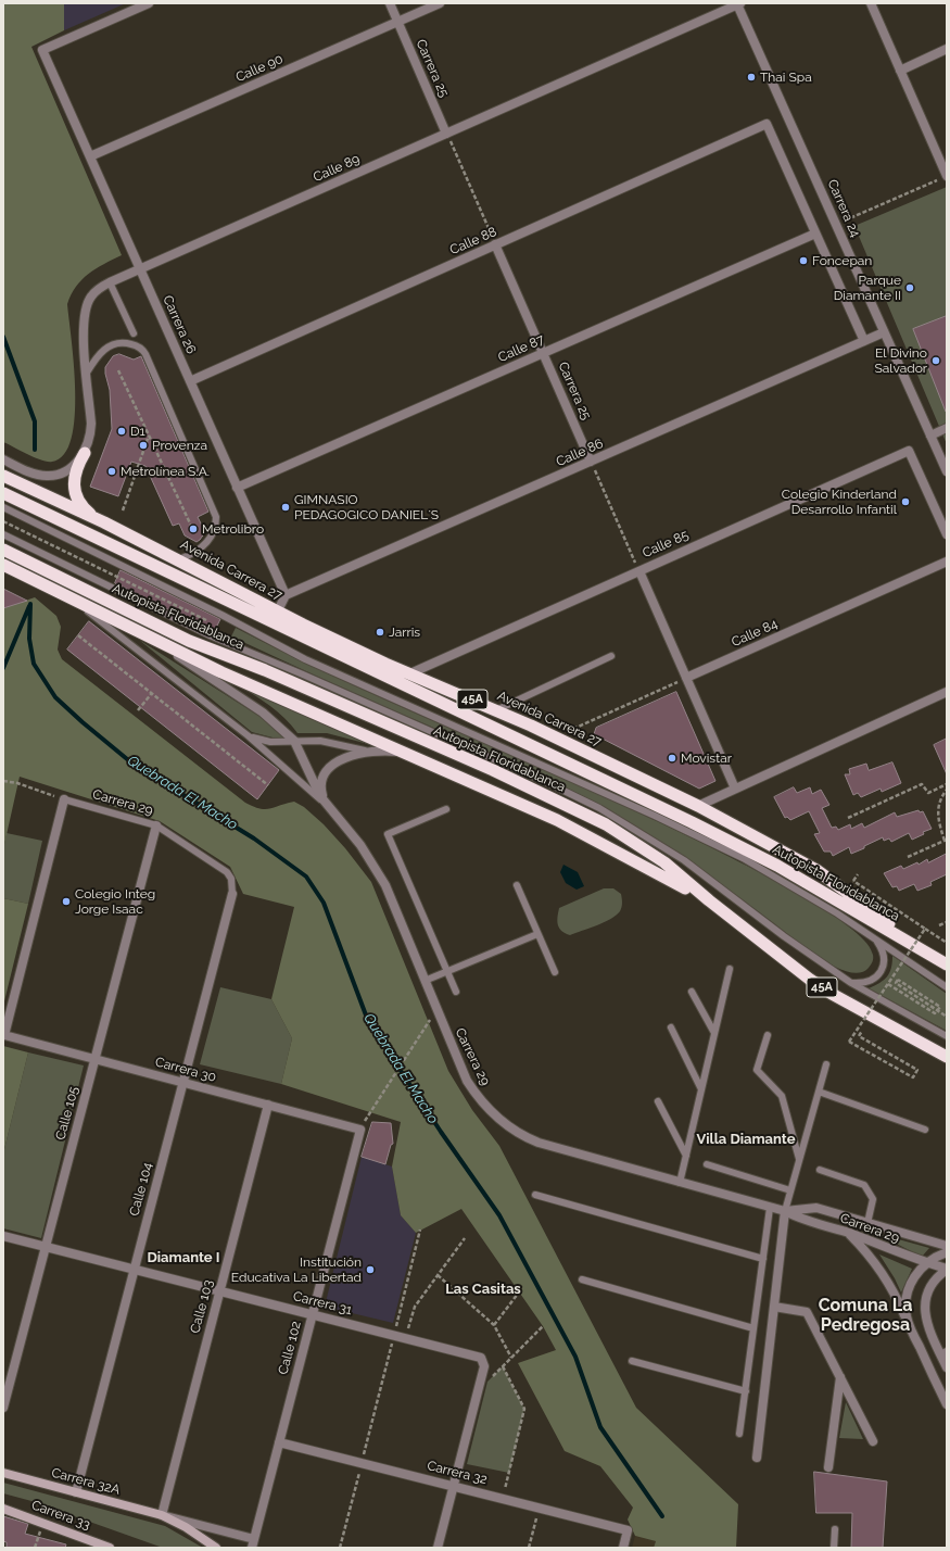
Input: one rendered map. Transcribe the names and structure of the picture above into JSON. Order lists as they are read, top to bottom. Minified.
{"streets":{"highway":["Avenida Carrera 27","Autopista Floridablanca","45A"],"main road":["Carrera 32A","Carrera 33"],"street":["Calle 90","Carrera 25","Calle 89","Carrera 24","Calle 88","Carrera 26","Calle 87","Calle 86","Calle 85","Calle 84","Carrera 29","Carrera 30","Calle 105","Calle 104","Carrera 31","Calle 103","Calle 102","Carrera 32"]},"crossings":[["Calle 90","Carrera 25"],["Calle 90","Carrera 26"],["Carrera 25","Calle 89"],["Carrera 25","Calle 88"],["Carrera 25","Calle 87"],["Carrera 25","Calle 86"],["Calle 89","Carrera 24"],["Calle 89","Carrera 26"],["Carrera 24","Calle 86"],["Calle 88","Carrera 26"],["Calle 88","Calle 87"],["Carrera 26","Calle 87"],["Carrera 26","Calle 86"],["Calle 85","Avenida Carrera 27"],["Avenida Carrera 27","Autopista Floridablanca"],["Autopista Floridablanca","45A"],["45A","Carrera 29"],["Carrera 29","Carrera 30"],["Carrera 29","Calle 105"],["Carrera 29","Calle 104"],["Carrera 30","Calle 105"],["Carrera 30","Calle 104"],["Carrera 30","Calle 103"],["Carrera 30","Calle 102"],["Calle 105","Carrera 31"],["Calle 104","Carrera 31"],["Calle 104","Carrera 32A"],["Carrera 31","Calle 103"],["Carrera 31","Calle 102"],["Calle 103","Carrera 32A"],["Calle 102","Carrera 32"],["Calle 102","Carrera 32A"]],"districts":["Villa Diamante","Diamante I","Las Casitas","Comuna La Pedregosa"],"water":["Quebrada El Macho"],"places":["Thai Spa","Foncepan","Parque Diamante II","El Divino Salvador","D1","Provenza","Metrolínea S.A.","Colegio Kinderland Desarrollo Infantil","GIMNASIO PEDAGOGICO DANIEL´S","Metrolibro","Jarris","Movistar","Colegio Integ Jorge Isaac","Institución Educativa La Libertad"]}
